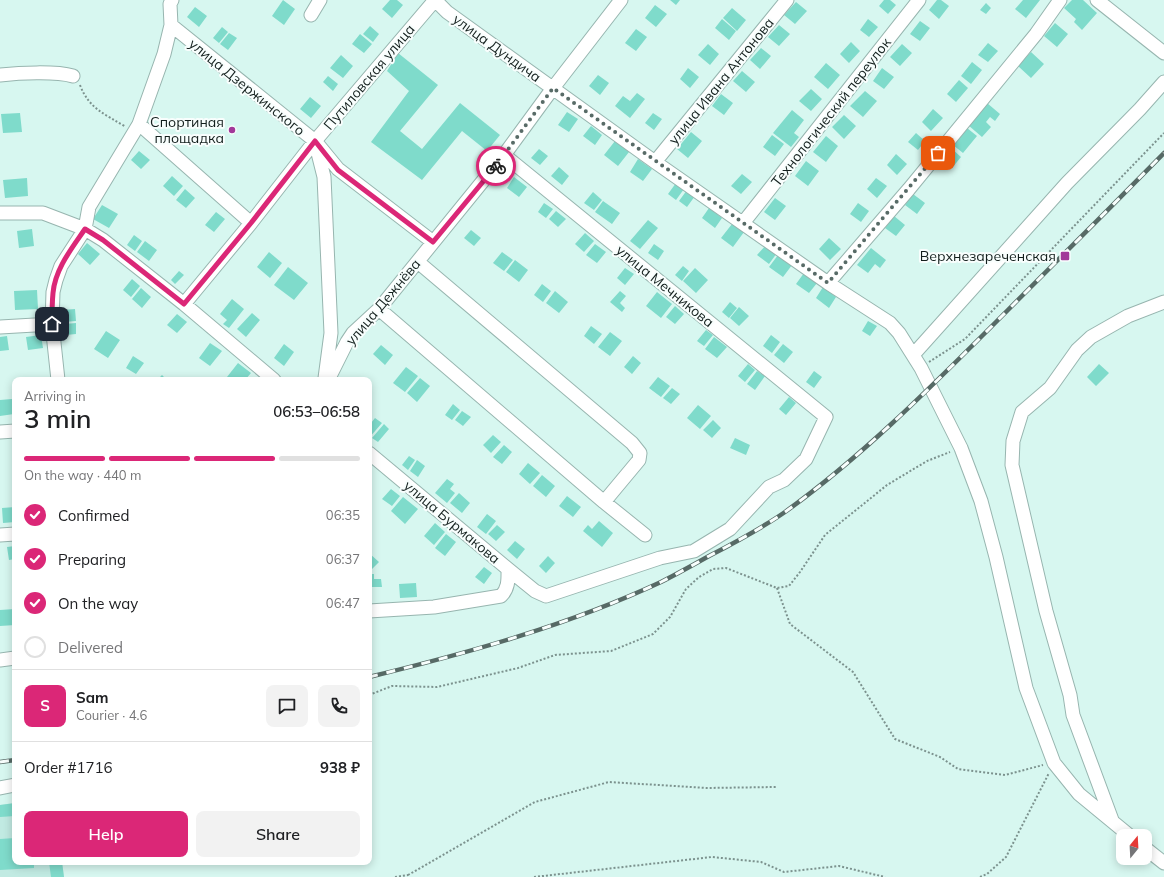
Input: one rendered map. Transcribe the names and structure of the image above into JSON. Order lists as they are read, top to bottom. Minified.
{"streets":{"street":["улица Дундича","Путиловская улица","улица Ивана Антонова","улица Дзержинского","Технологический переулок","улица Мечникова","улица Дежнёва","улица Бурмакова"]},"crossings":[["улица Дундича","Путиловская улица"],["улица Дундича","улица Ивана Антонова"],["улица Дундича","Технологический переулок"],["улица Дундича","улица Дежнёва"],["Путиловская улица","улица Дзержинского"],["улица Дзержинского","улица Дежнёва"],["улица Мечникова","улица Дежнёва"],["улица Мечникова","улица Бурмакова"]],"places":{"other":["Спортиная площадка"],"transit":["Верхнезареченская"]},"north":"top","page":{"heading":["3 min","Arriving in","06:53–06:58"],"panel":["Sam","Courier · 4.6","Order #1716","938 ₽"],"bar":"On the way · 440 m","list":[["Confirmed","06:35"],["Preparing","06:37"],["On the way","06:47"],"Delivered"],"round":"S","buttons":["Help","Share"]}}
